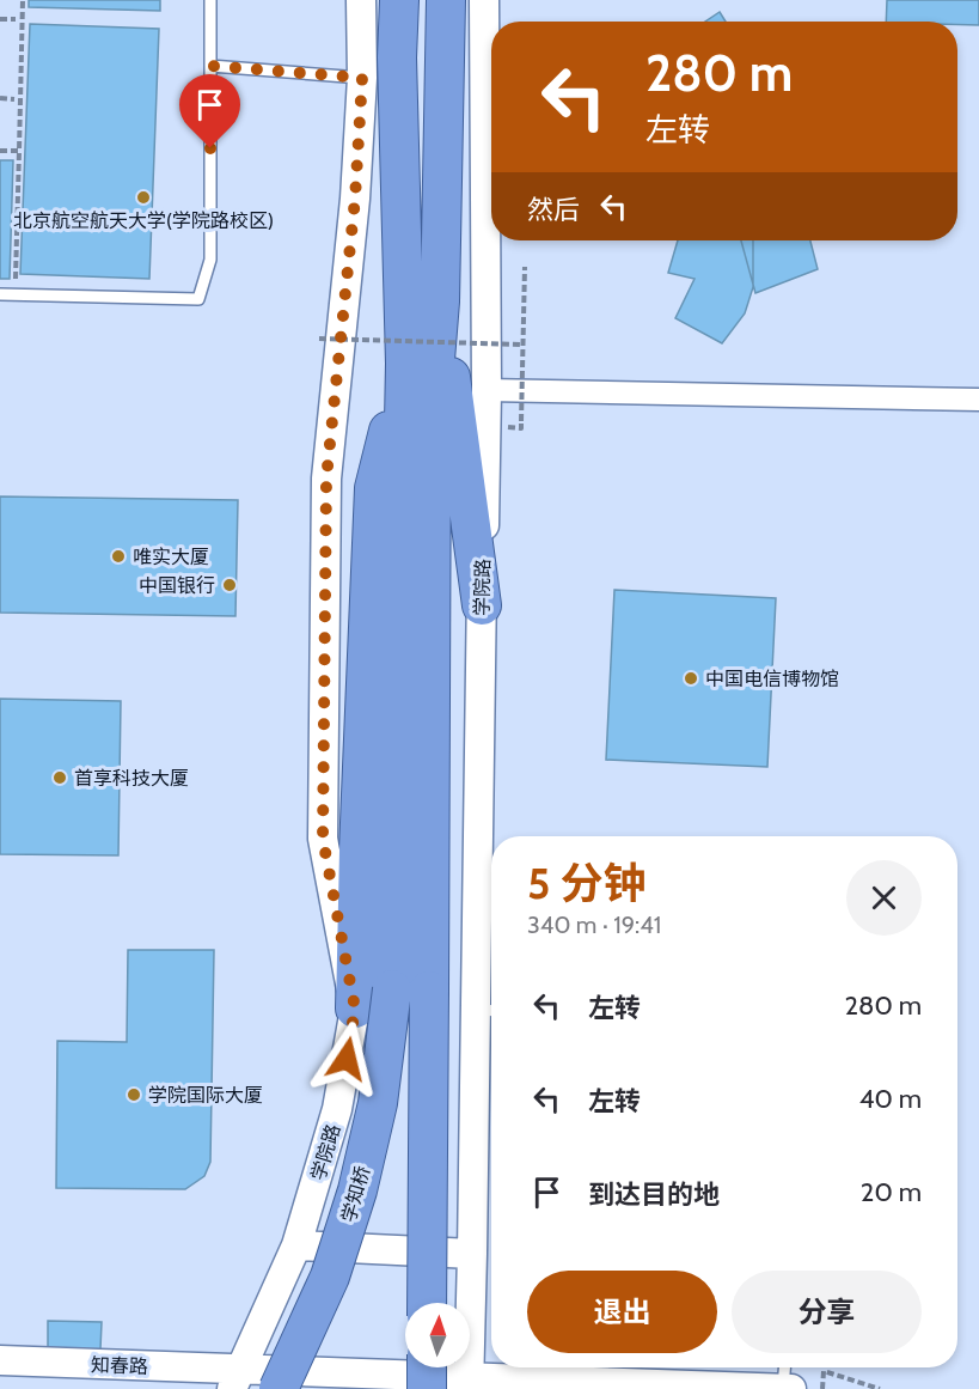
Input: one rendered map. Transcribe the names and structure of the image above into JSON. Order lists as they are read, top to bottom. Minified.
{"streets":{"highway":["学知桥"],"street":["学院路","知春路"]},"crossings":[["学院路","知春路"]],"places":["北京航空航天大学(学院路校区)","唯实大厦","中国银行","中国电信博物馆","首享科技大厦","学院国际大厦"],"north":"top","page":{"turn":["280 m","左转"],"then":"然后","heading":["5 分钟","340 m · 19:41"],"list":[{"name":"左转","value":"280 m"},{"name":"左转","value":"40 m"},{"name":"到达目的地","value":"20 m"}],"buttons":["退出","分享"]}}
